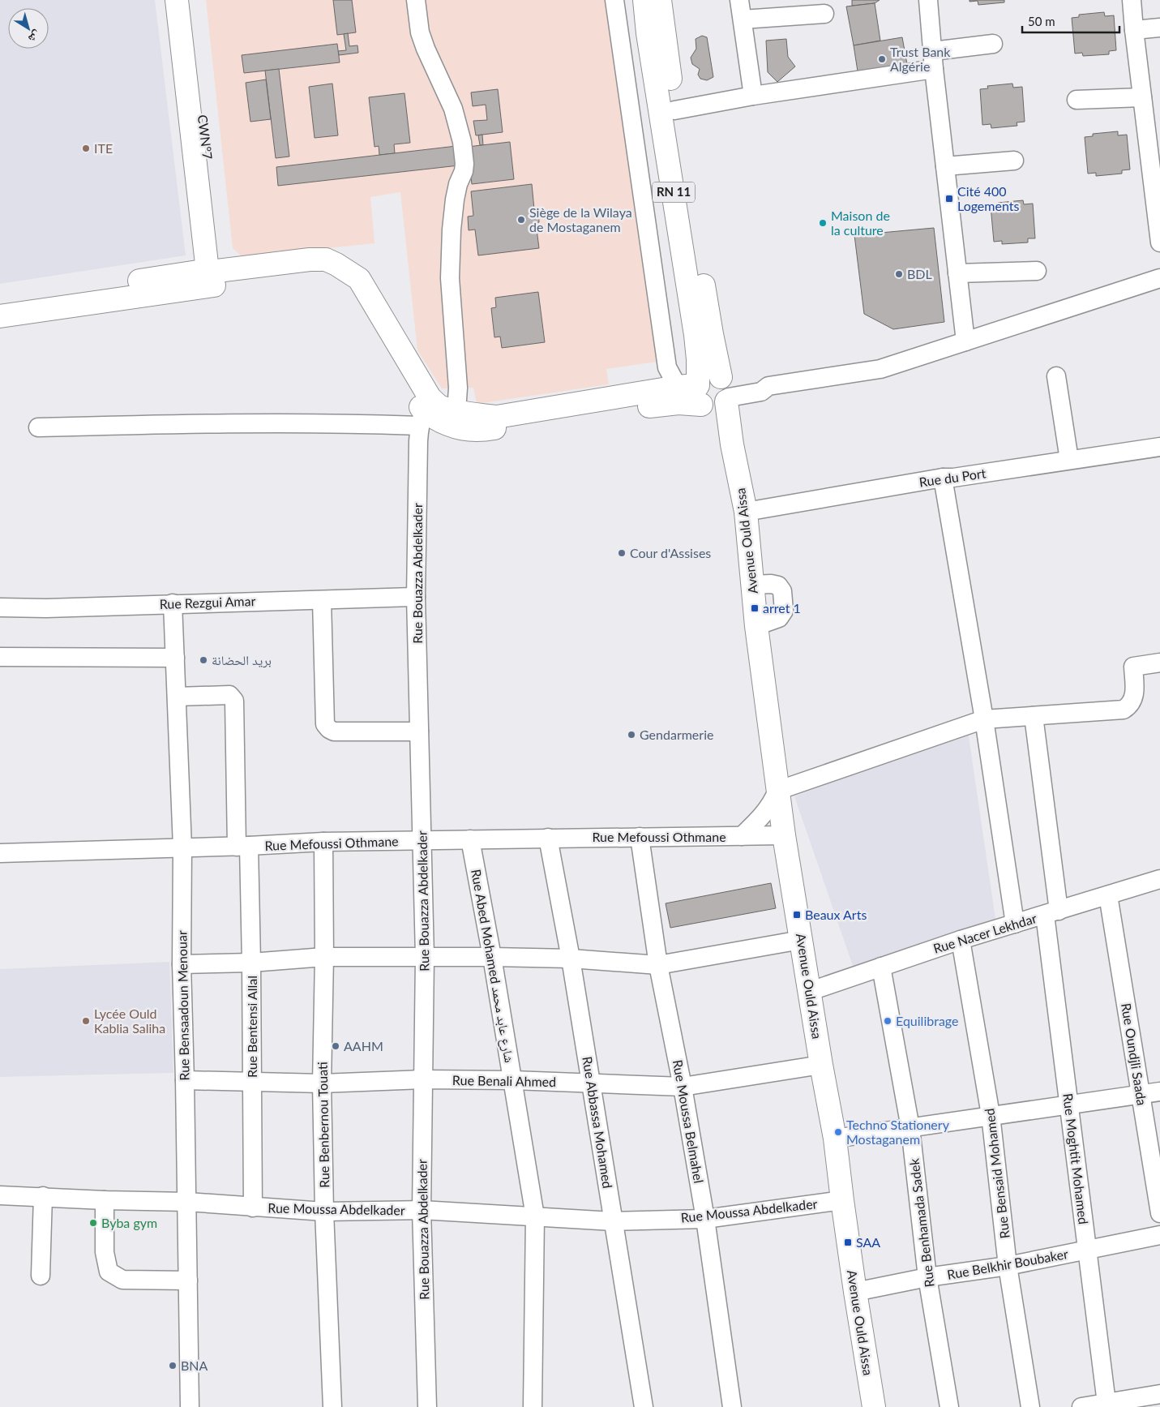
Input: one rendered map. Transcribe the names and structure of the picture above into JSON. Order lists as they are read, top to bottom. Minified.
{"streets":{"main road":["CWN°7","RN 11","Avenue Ould Aissa"],"street":["Rue du Port","Rue Bouazza Abdelkader","Rue Rezgui Amar","Rue Mefoussi Othmane","Rue Nacer Lekhdar","Rue Abed Mohamed شارع عابد محمد","Rue Bensaadoun Menouar","Rue Bentensi Allal","Rue Oundjli Saada","Rue Benali Ahmed","Rue Moussa Belmahel","Rue Abbassa Mohamed","Rue Benbernou Touati","Rue Moghtit Mohamed","Rue Bensaid Mohamed","Rue Moussa Abdelkader","Rue Benhamada Sadek","Rue Belkhir Boubaker"]},"crossings":[["RN 11","Avenue Ould Aissa"],["Rue du Port","Avenue Ould Aissa"],["Avenue Ould Aissa","Rue Mefoussi Othmane"],["Avenue Ould Aissa","Rue Nacer Lekhdar"],["Avenue Ould Aissa","Rue Benali Ahmed"],["Avenue Ould Aissa","Rue Moussa Abdelkader"],["Avenue Ould Aissa","Rue Belkhir Boubaker"],["Rue Bouazza Abdelkader","Rue Rezgui Amar"],["Rue Bouazza Abdelkader","Rue Mefoussi Othmane"],["Rue Bouazza Abdelkader","Rue Benali Ahmed"],["Rue Bouazza Abdelkader","Rue Moussa Abdelkader"],["Rue Rezgui Amar","Rue Bensaadoun Menouar"],["Rue Mefoussi Othmane","Rue Abed Mohamed شارع عابد محمد"],["Rue Mefoussi Othmane","Rue Bensaadoun Menouar"],["Rue Mefoussi Othmane","Rue Bentensi Allal"],["Rue Mefoussi Othmane","Rue Moussa Belmahel"],["Rue Mefoussi Othmane","Rue Abbassa Mohamed"],["Rue Mefoussi Othmane","Rue Benbernou Touati"],["Rue Nacer Lekhdar","Rue Oundjli Saada"],["Rue Nacer Lekhdar","Rue Moghtit Mohamed"],["Rue Nacer Lekhdar","Rue Bensaid Mohamed"],["Rue Nacer Lekhdar","Rue Benhamada Sadek"],["Rue Abed Mohamed شارع عابد محمد","Rue Benali Ahmed"],["Rue Abed Mohamed شارع عابد محمد","Rue Moussa Abdelkader"],["Rue Bensaadoun Menouar","Rue Bentensi Allal"],["Rue Bensaadoun Menouar","Rue Benali Ahmed"],["Rue Bensaadoun Menouar","Rue Moussa Abdelkader"],["Rue Bentensi Allal","Rue Benali Ahmed"],["Rue Bentensi Allal","Rue Moussa Abdelkader"],["Rue Benali Ahmed","Rue Moussa Belmahel"],["Rue Benali Ahmed","Rue Abbassa Mohamed"],["Rue Benali Ahmed","Rue Benbernou Touati"],["Rue Moussa Belmahel","Rue Moussa Abdelkader"],["Rue Abbassa Mohamed","Rue Moussa Abdelkader"],["Rue Benbernou Touati","Rue Moussa Abdelkader"],["Rue Moghtit Mohamed","Rue Belkhir Boubaker"],["Rue Bensaid Mohamed","Rue Belkhir Boubaker"],["Rue Benhamada Sadek","Rue Belkhir Boubaker"]],"places":{"other":["Trust Bank Algérie","ITE","Siège de la Wilaya de Mostaganem","Maison de la culture","BDL","Cour d'Assises","بريد الحضانة","Gendarmerie","Lycée Ould Kablia Saliha","Equilibrage","AAHM","Techno Stationery Mostaganem","Byba gym","BNA"],"transit":["Cité 400 Logements","arret 1","Beaux Arts","SAA"]},"scale_bar":"50 m","north":"bottom right"}
